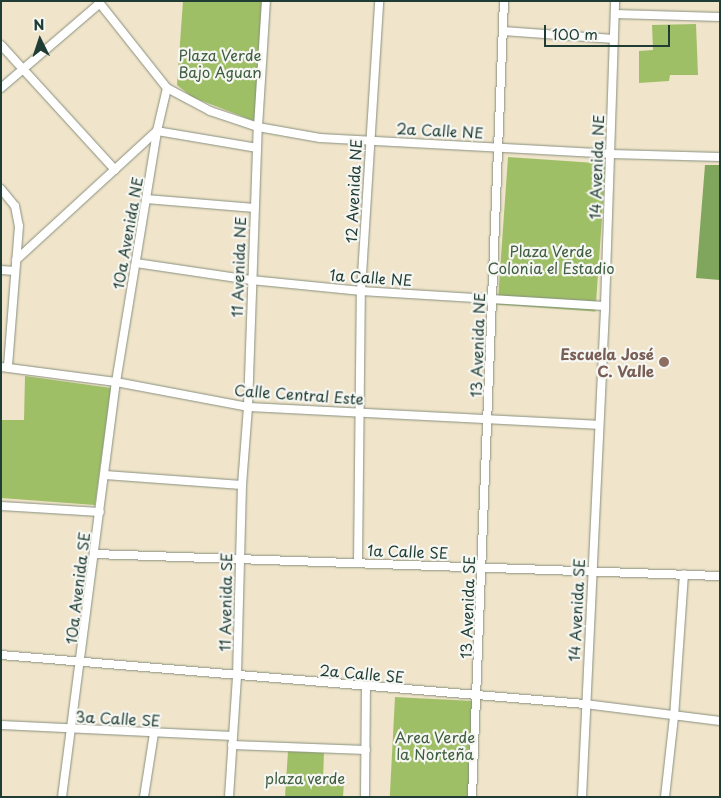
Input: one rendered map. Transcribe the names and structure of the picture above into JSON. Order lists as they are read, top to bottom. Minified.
{"streets":{"street":["2a Calle NE","14 Avenida NE","12 Avenida NE","10a Avenida NE","11 Avenida NE","1a Calle NE","13 Avenida NE","Calle Central Este","1a Calle SE","10a Avenida SE","11 Avenida SE","13 Avenida SE","14 Avenida SE","2a Calle SE","3a Calle SE"]},"crossings":[["2a Calle NE","14 Avenida NE"],["2a Calle NE","12 Avenida NE"],["2a Calle NE","10a Avenida NE"],["2a Calle NE","11 Avenida NE"],["2a Calle NE","13 Avenida NE"],["14 Avenida NE","1a Calle NE"],["14 Avenida NE","Calle Central Este"],["14 Avenida NE","14 Avenida SE"],["12 Avenida NE","1a Calle NE"],["12 Avenida NE","Calle Central Este"],["12 Avenida NE","1a Calle SE"],["10a Avenida NE","1a Calle NE"],["10a Avenida NE","Calle Central Este"],["10a Avenida NE","10a Avenida SE"],["11 Avenida NE","1a Calle NE"],["11 Avenida NE","Calle Central Este"],["11 Avenida NE","11 Avenida SE"],["1a Calle NE","13 Avenida NE"],["13 Avenida NE","Calle Central Este"],["13 Avenida NE","13 Avenida SE"],["Calle Central Este","10a Avenida SE"],["Calle Central Este","11 Avenida SE"],["Calle Central Este","13 Avenida SE"],["Calle Central Este","14 Avenida SE"],["1a Calle SE","10a Avenida SE"],["1a Calle SE","11 Avenida SE"],["1a Calle SE","13 Avenida SE"],["1a Calle SE","14 Avenida SE"],["10a Avenida SE","2a Calle SE"],["10a Avenida SE","3a Calle SE"],["11 Avenida SE","2a Calle SE"],["11 Avenida SE","3a Calle SE"],["13 Avenida SE","2a Calle SE"],["14 Avenida SE","2a Calle SE"]],"parks":["Plaza Verde Bajo Aguan","Plaza Verde Colonia el Estadio","Area Verde la Norteña","plaza verde"],"places":["Escuela José C. Valle"],"scale_bar":"100 m","north":"top"}
